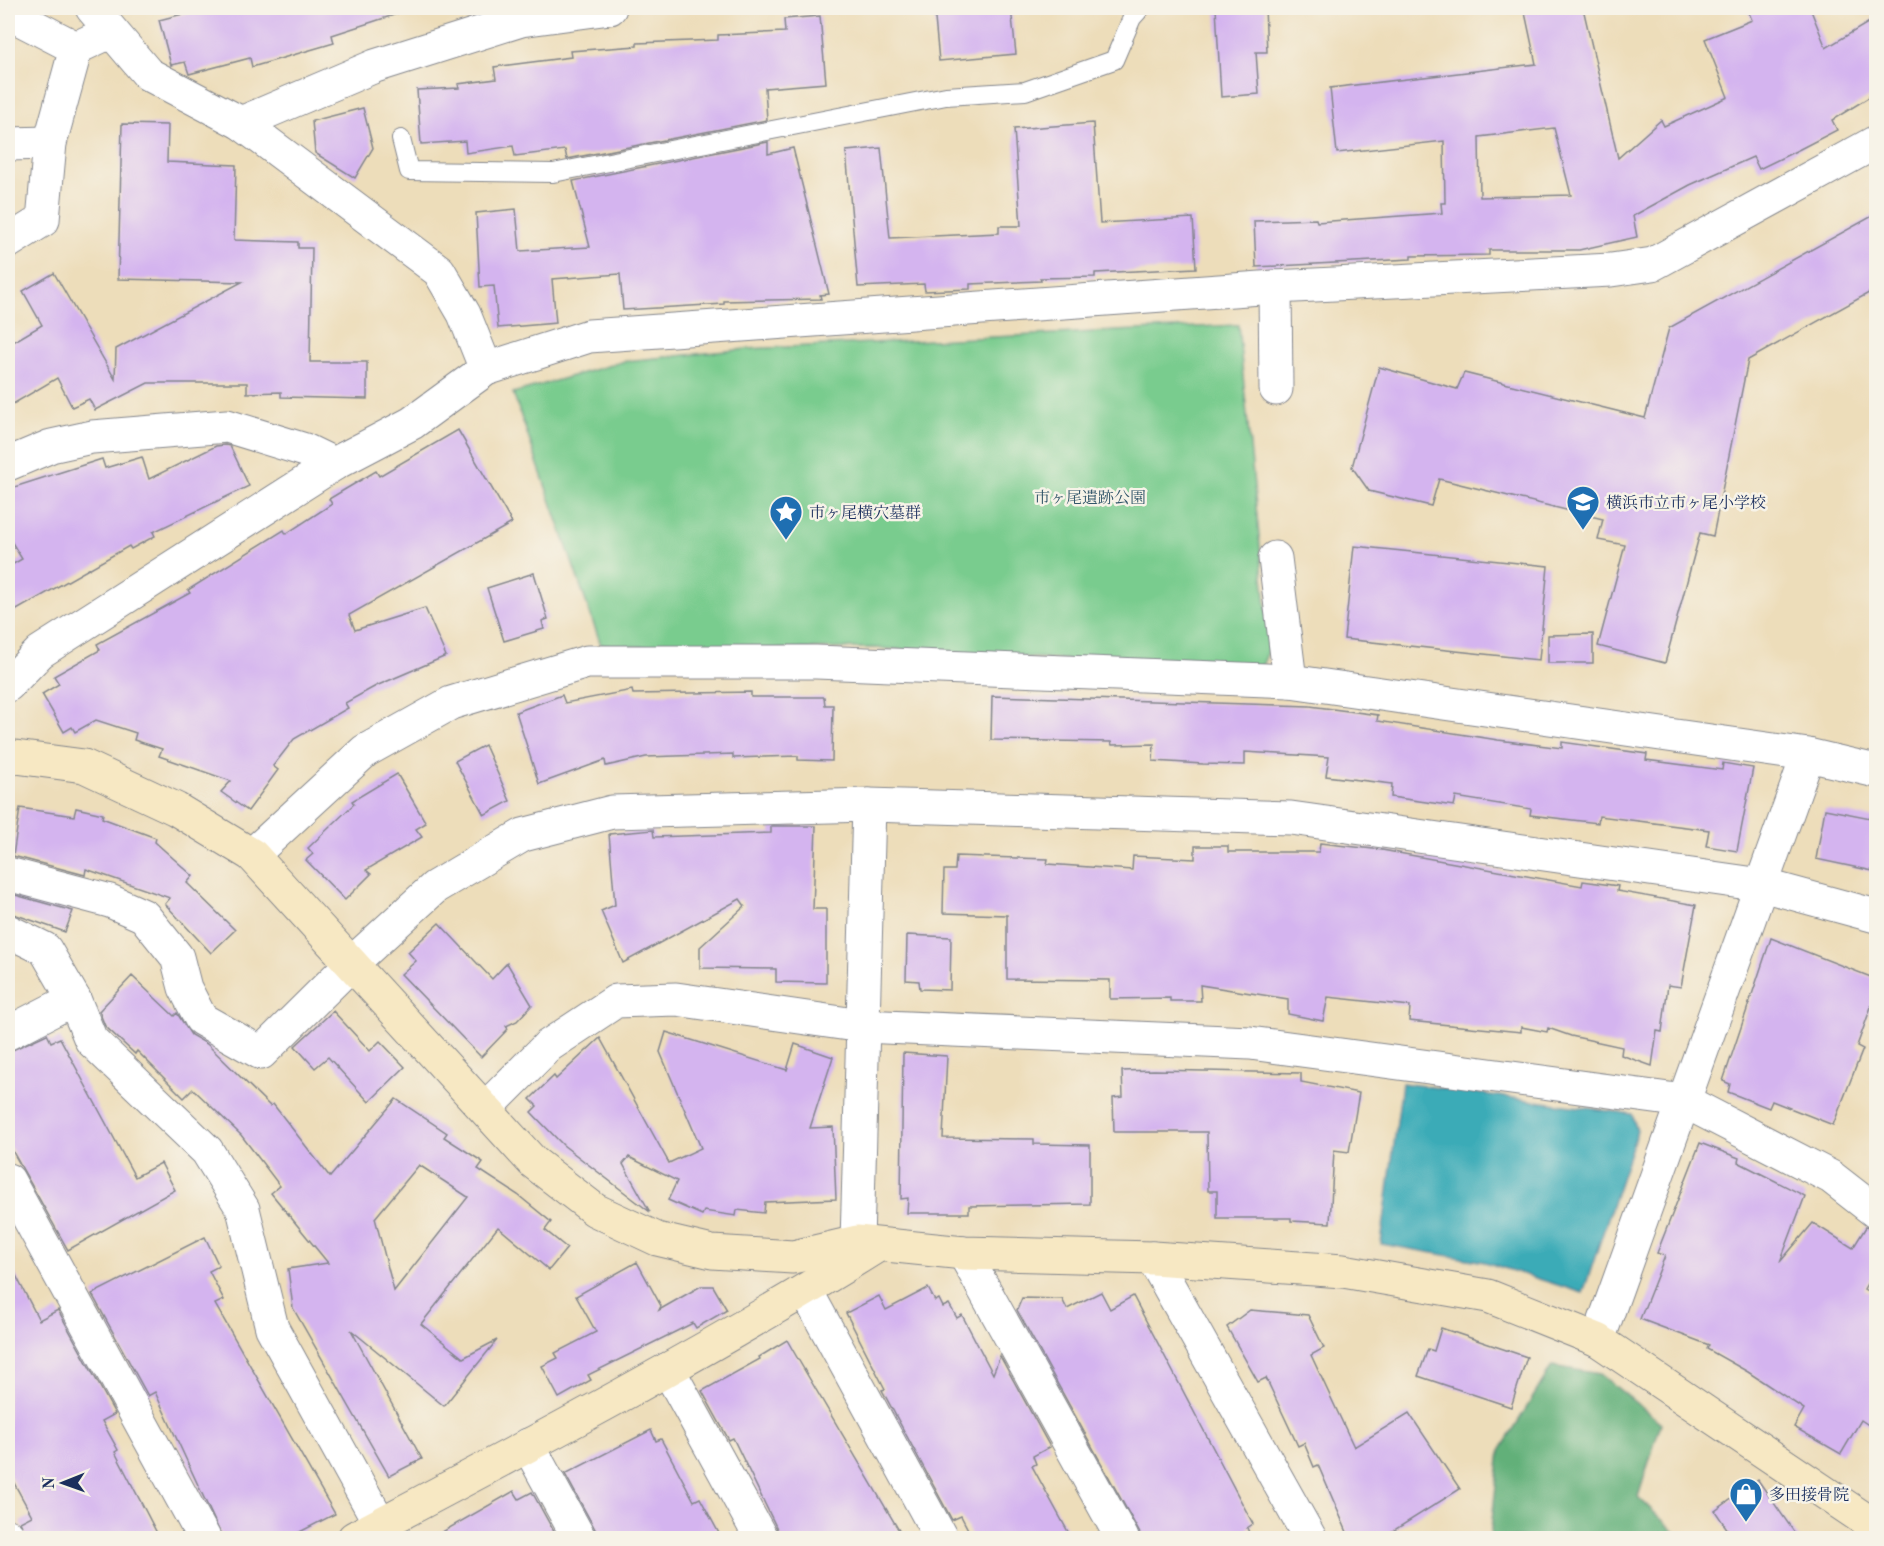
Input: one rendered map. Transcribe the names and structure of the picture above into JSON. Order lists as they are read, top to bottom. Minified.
{"parks":["市ヶ尾遺跡公園"],"places":{"school or university":["横浜市立市ヶ尾小学校"],"place":["市ヶ尾横穴墓群"],"shop":["多田接骨院"]},"north":"left"}
